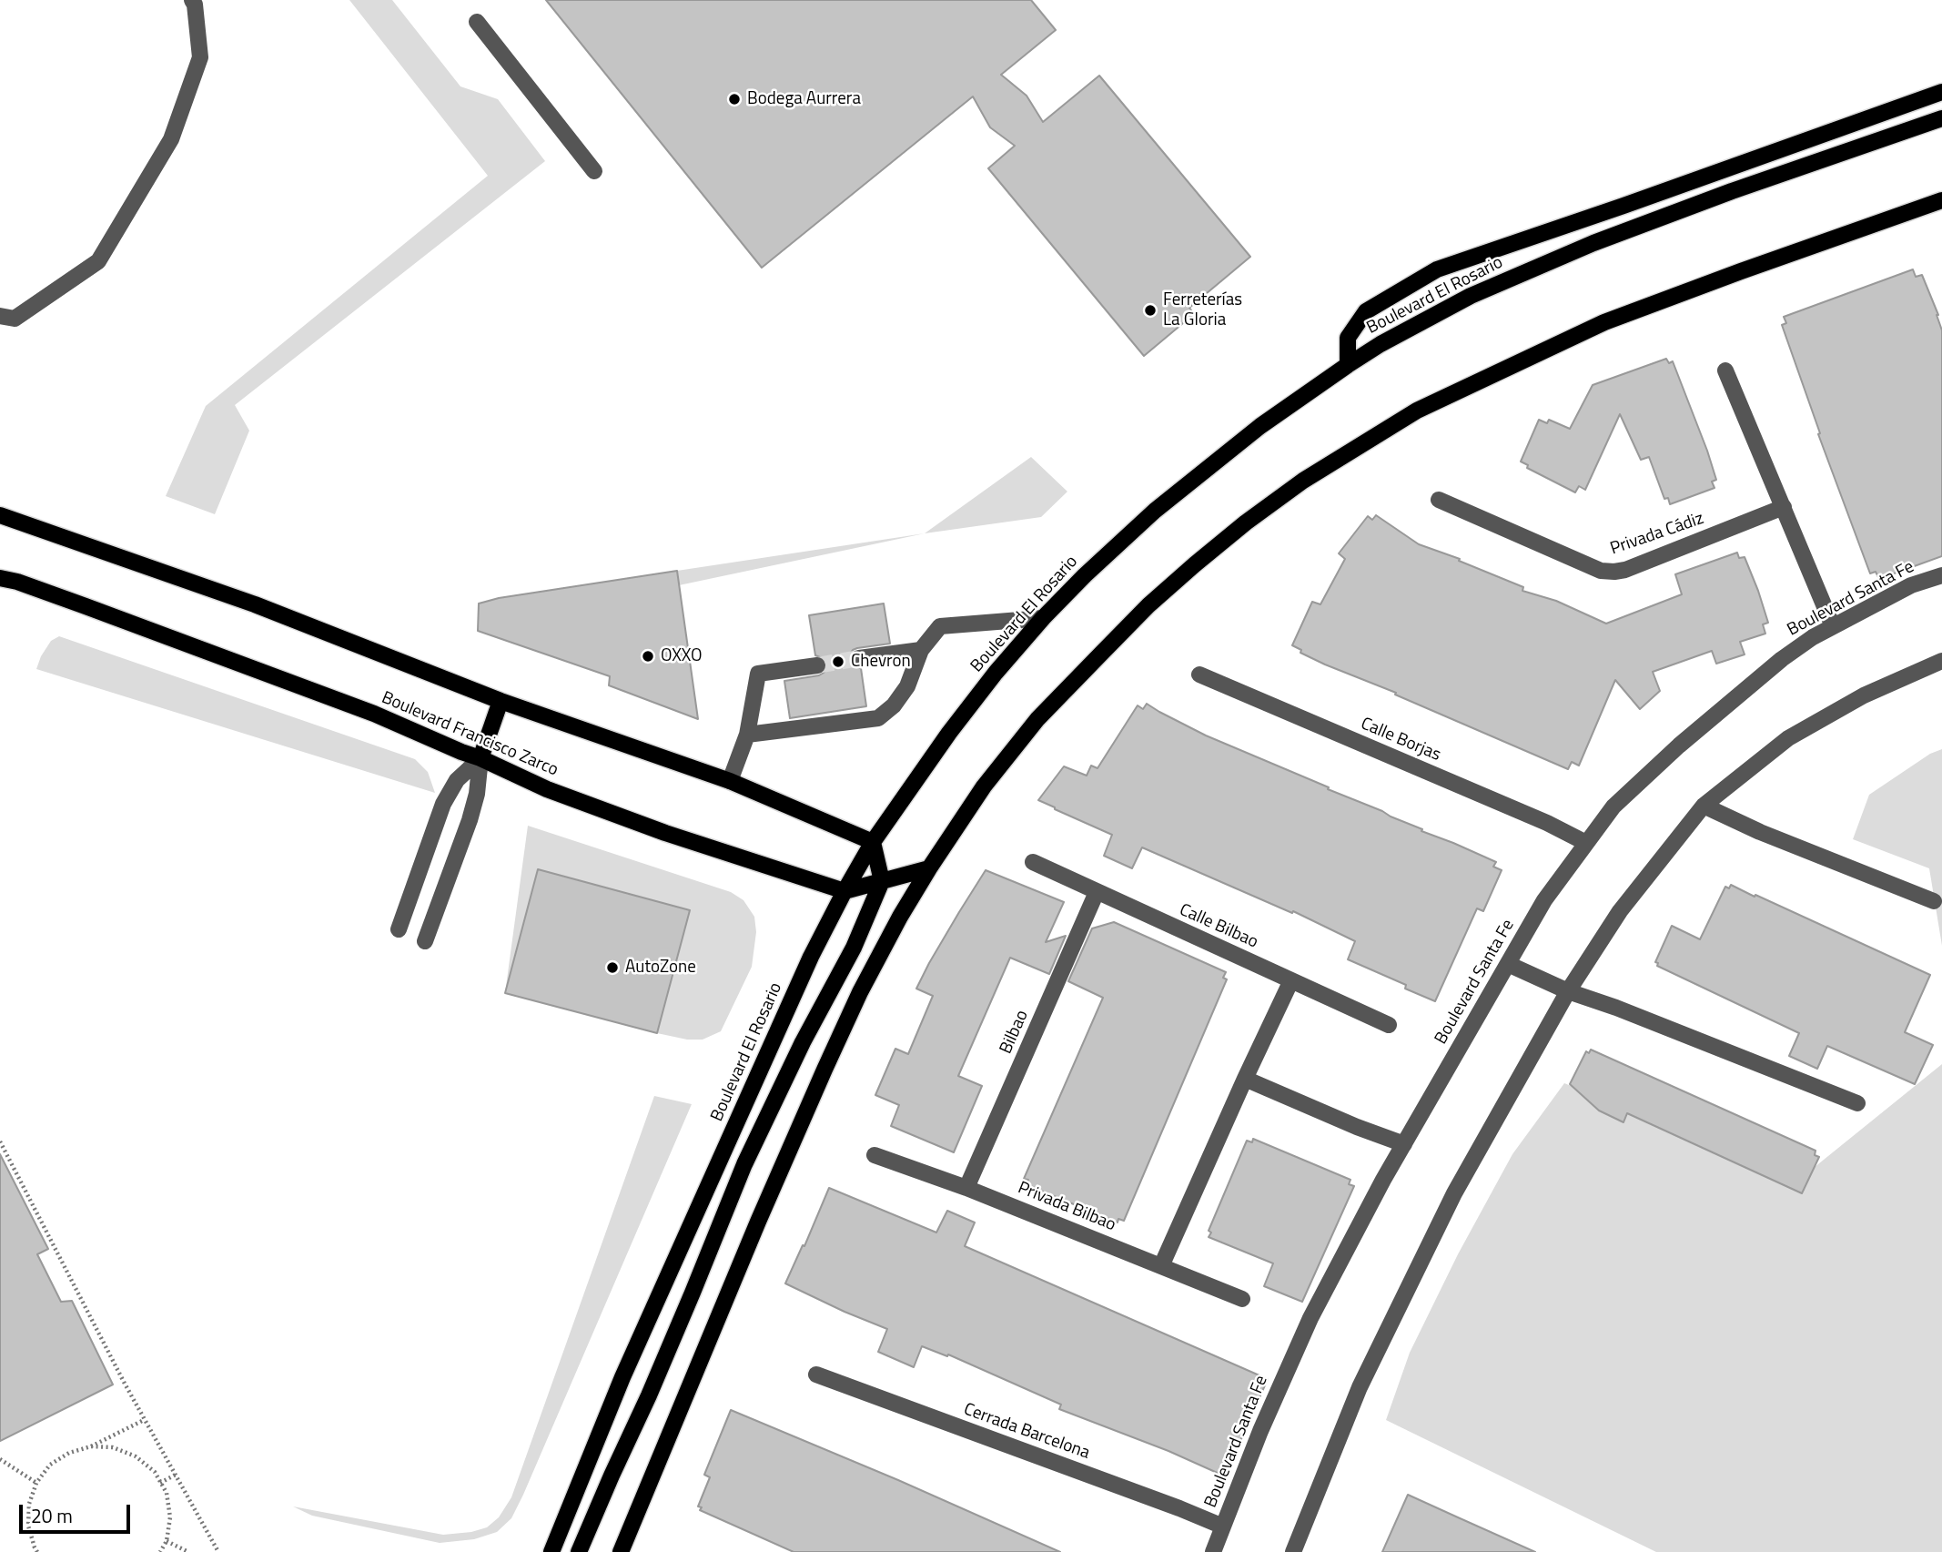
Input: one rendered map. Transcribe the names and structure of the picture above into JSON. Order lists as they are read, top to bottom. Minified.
{"streets":{"main road":["Boulevard El Rosario","Boulevard Francisco Zarco"],"street":["Privada Cádiz","Boulevard Santa Fe","Calle Borjas","Calle Bilbao","Bilbao","Privada Bilbao","Cerrada Barcelona"]},"crossings":[["Boulevard El Rosario","Boulevard Francisco Zarco"],["Boulevard Santa Fe","Calle Borjas"],["Boulevard Santa Fe","Cerrada Barcelona"],["Calle Bilbao","Bilbao"],["Bilbao","Privada Bilbao"]],"places":["Bodega Aurrera","Ferreterías La Gloria","OXXO","Chevron","AutoZone"],"scale_bar":"20 m"}
